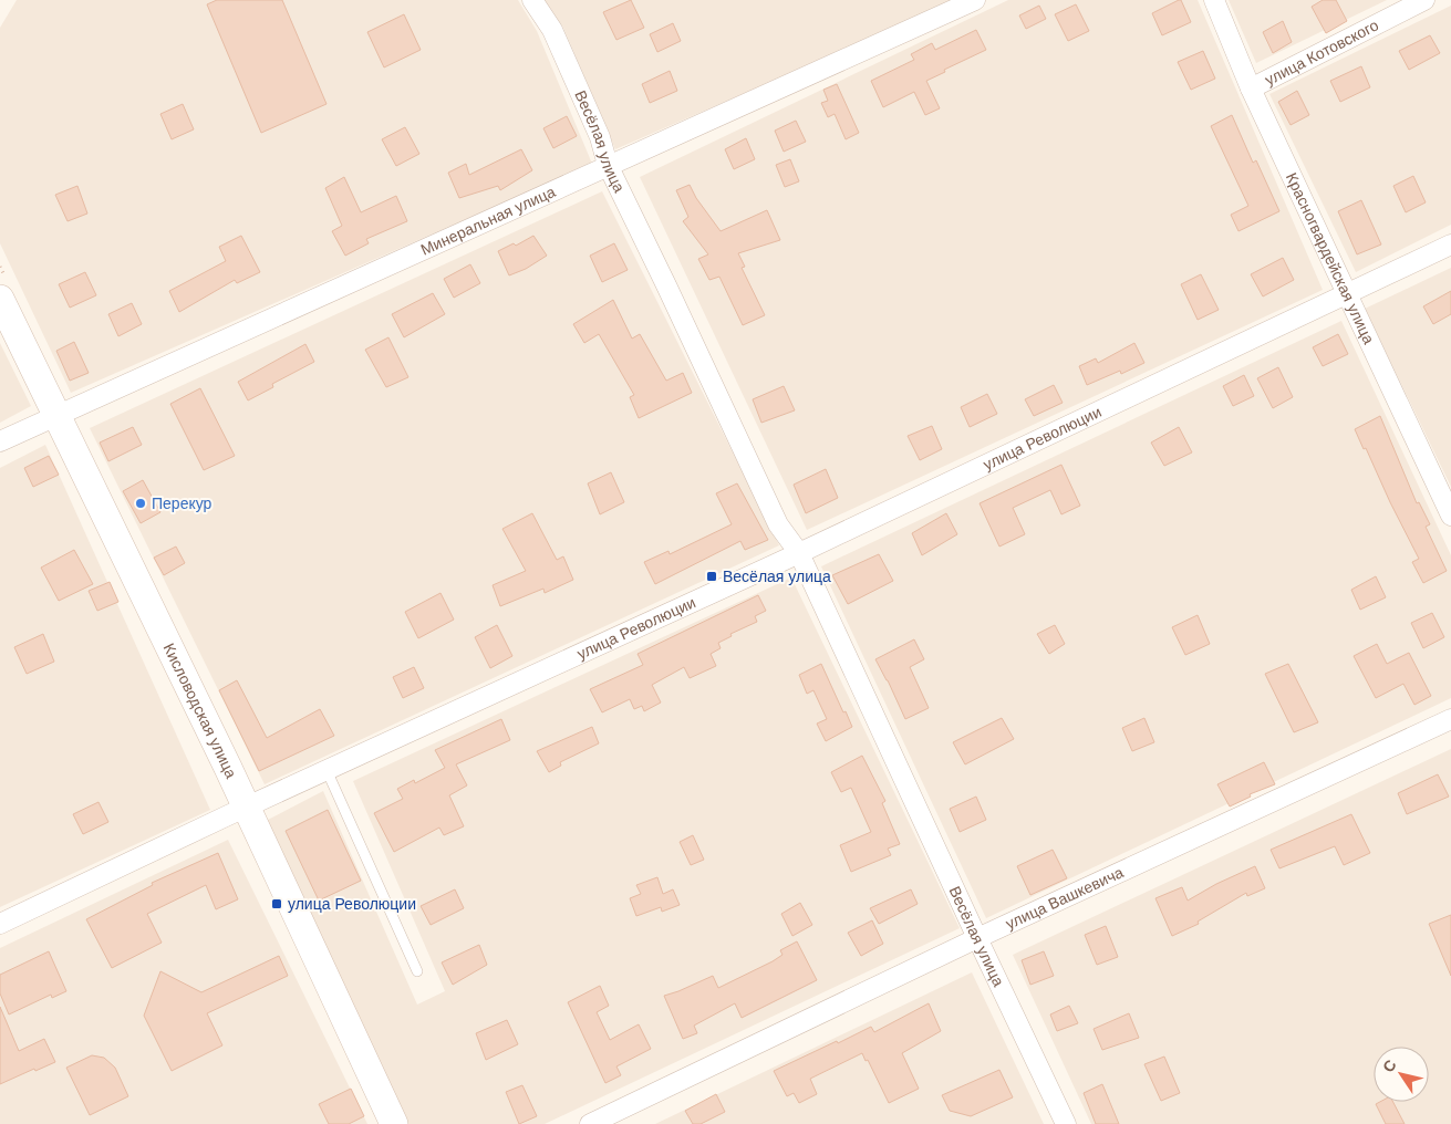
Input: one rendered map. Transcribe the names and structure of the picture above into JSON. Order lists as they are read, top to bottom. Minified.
{"streets":{"main road":["Кисловодская улица"],"street":["улица Котовского","Весёлая улица","Минеральная улица","Красногвардейская улица","улица Революции","улица Вашкевича"]},"crossings":[["улица Котовского","Красногвардейская улица"],["Весёлая улица","Минеральная улица"],["Весёлая улица","улица Революции"],["Весёлая улица","улица Вашкевича"],["Минеральная улица","Кисловодская улица"],["Красногвардейская улица","улица Революции"],["улица Революции","Кисловодская улица"]],"places":{"other":["Перекур"],"transit":["Весёлая улица","улица Революции"]},"north":"top left"}
